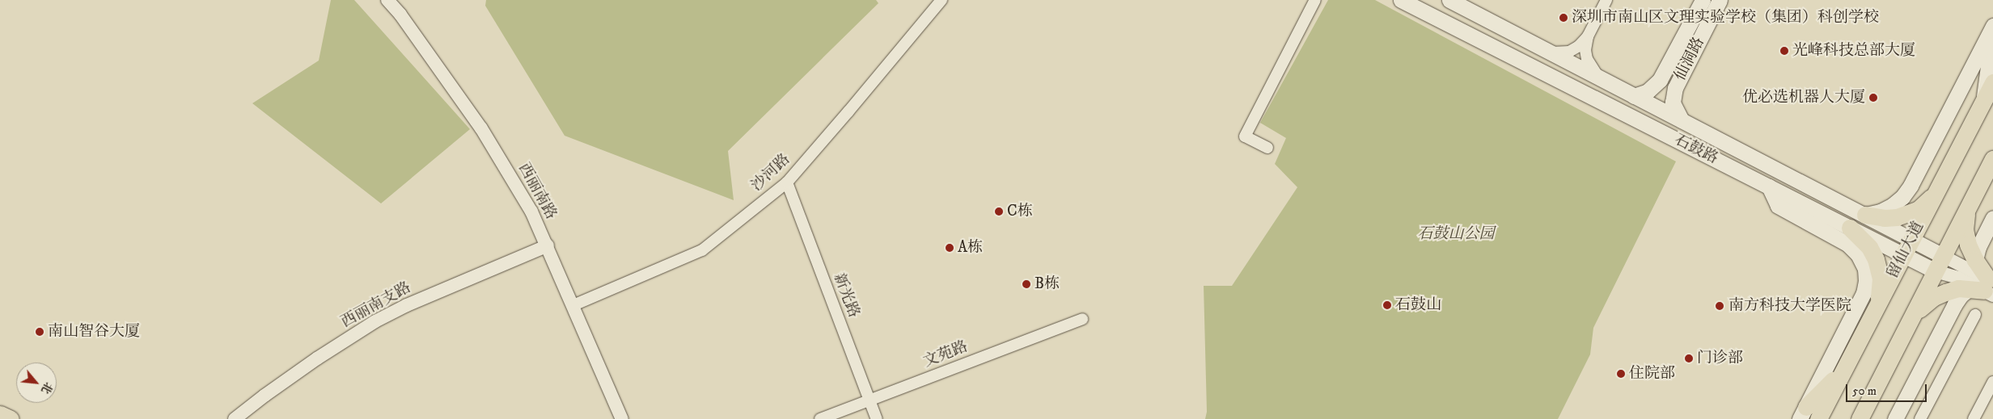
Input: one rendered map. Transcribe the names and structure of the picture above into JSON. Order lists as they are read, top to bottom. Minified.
{"streets":{"main road":["仙洞路","石鼓路","留仙大道"],"street":["沙河路","西丽南路","新光路","西丽南支路","文苑路"]},"crossings":[["仙洞路","石鼓路"],["石鼓路","留仙大道"],["沙河路","西丽南路"],["沙河路","新光路"],["西丽南路","西丽南支路"],["新光路","文苑路"]],"parks":["石鼓山公园"],"places":["深圳市南山区文理实验学校（集团）科创学校","光峰科技总部大厦","优必选机器人大厦","C栋","A栋","B栋","石鼓山","南方科技大学医院","南山智谷大厦","门诊部","住院部"],"scale_bar":"50 m","north":"bottom right"}
